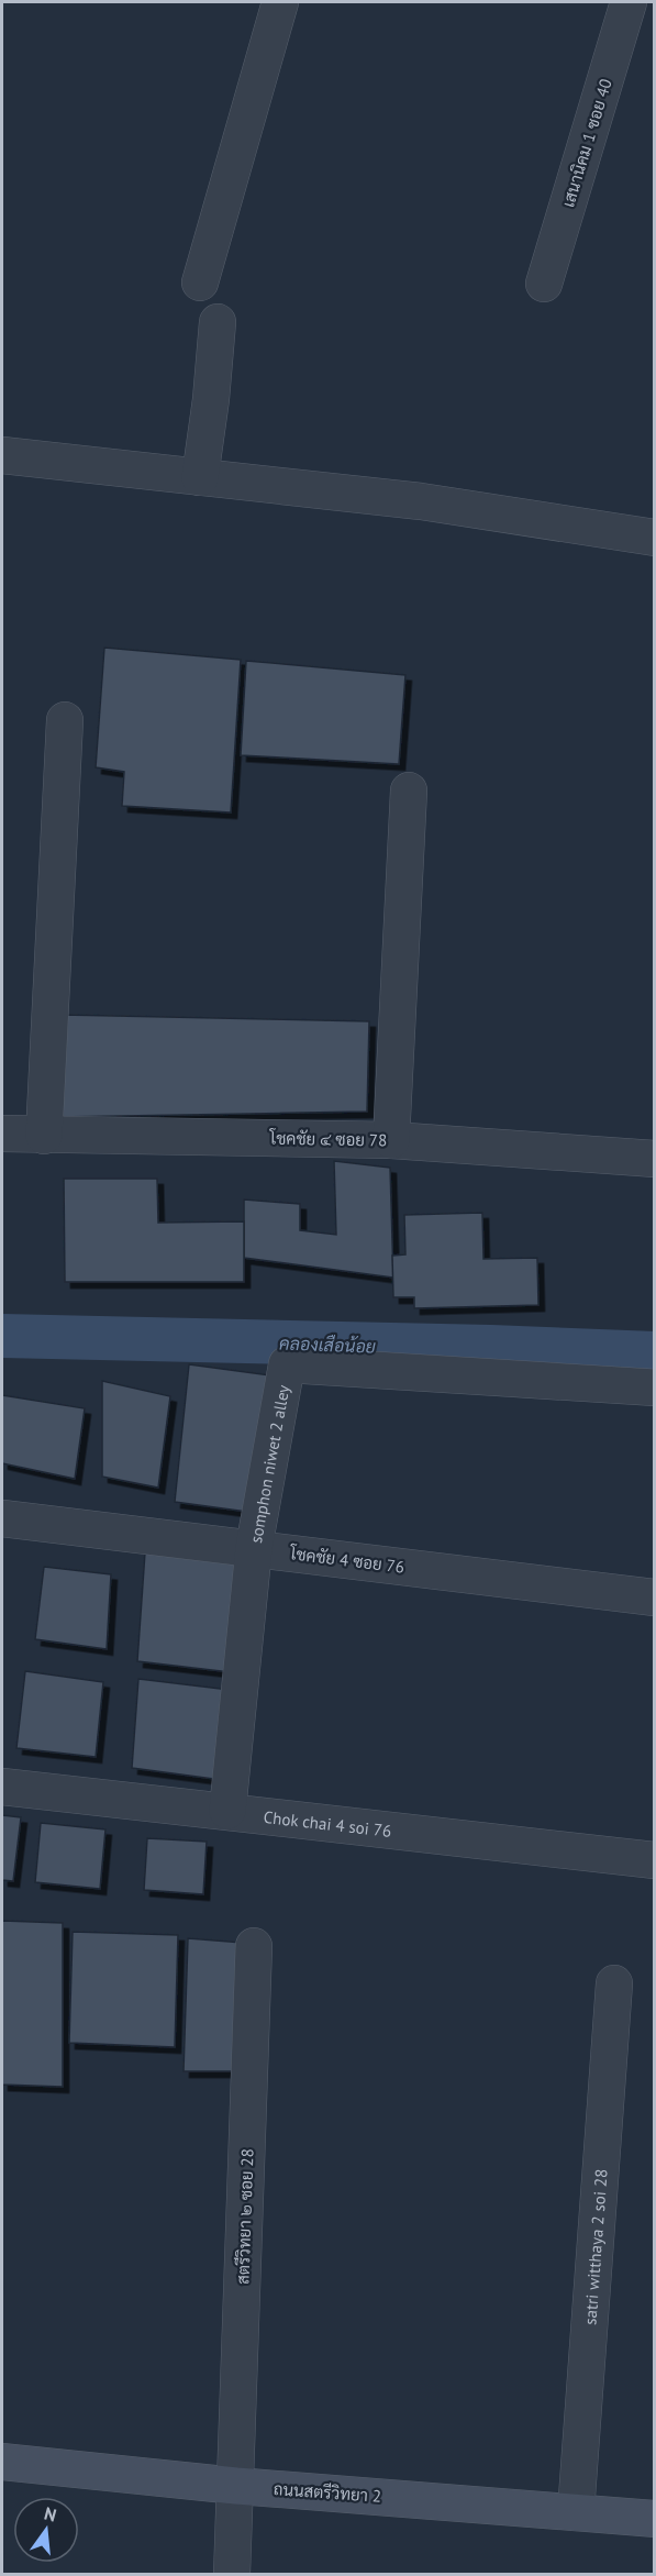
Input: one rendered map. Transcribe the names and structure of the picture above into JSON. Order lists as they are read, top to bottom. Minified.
{"streets":{"street":["เสนานิคม 1 ซอย 40","โชคชัย ๔ ซอย 78","somphon niwet 2 alley","โชคชัย 4 ซอย 76","Chok chai 4 soi 76","สตรีวิทยา ๒ ซอย 28","satri witthaya 2 soi 28","ถนนสตรีวิทยา 2"]},"crossings":[["somphon niwet 2 alley","โชคชัย 4 ซอย 76"],["somphon niwet 2 alley","Chok chai 4 soi 76"],["สตรีวิทยา ๒ ซอย 28","ถนนสตรีวิทยา 2"],["satri witthaya 2 soi 28","ถนนสตรีวิทยา 2"]],"water":["คลองเสือน้อย"],"north":"top"}
